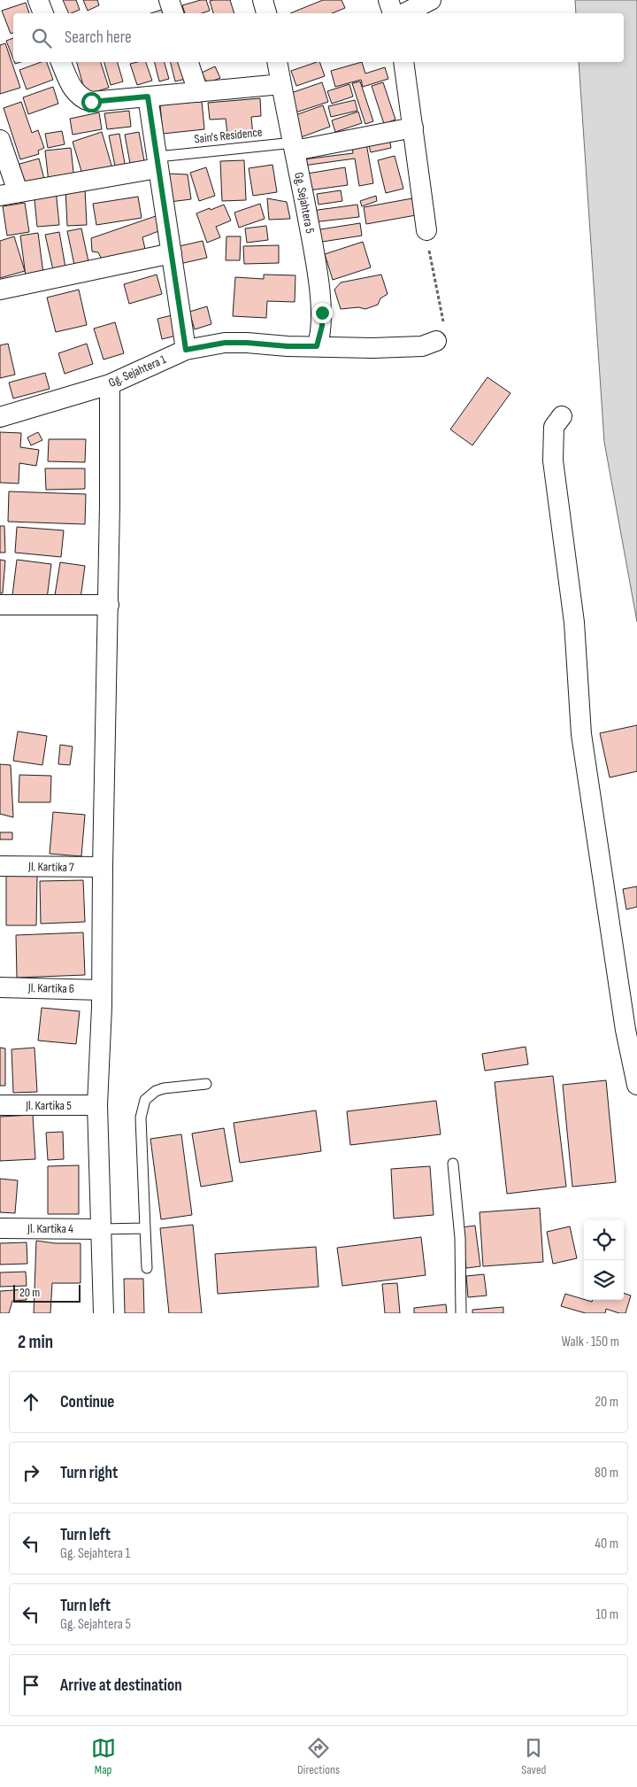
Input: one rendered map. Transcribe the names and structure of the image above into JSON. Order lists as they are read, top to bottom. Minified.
{"streets":{"street":["Gg. Sejahtera 5","Gg. Sejahtera 1","Jl. Kartika 7","Jl. Kartika 6","Jl. Kartika 5","Jl. Kartika 4"],"lane":["Sain's Residence"]},"crossings":[["Sain's Residence","Gg. Sejahtera 5"],["Gg. Sejahtera 5","Gg. Sejahtera 1"]],"scale_bar":"20 m","page":{"search":"Search here","scale":"20 m","heading":["2 min","Walk · 150 m"],"list":[["Continue","20 m"],["Turn right","80 m"],["Turn left","Gg. Sejahtera 1","40 m"],["Turn left","Gg. Sejahtera 5","10 m"],"Arrive at destination"],"nav":["Map","Directions","Saved"]}}
